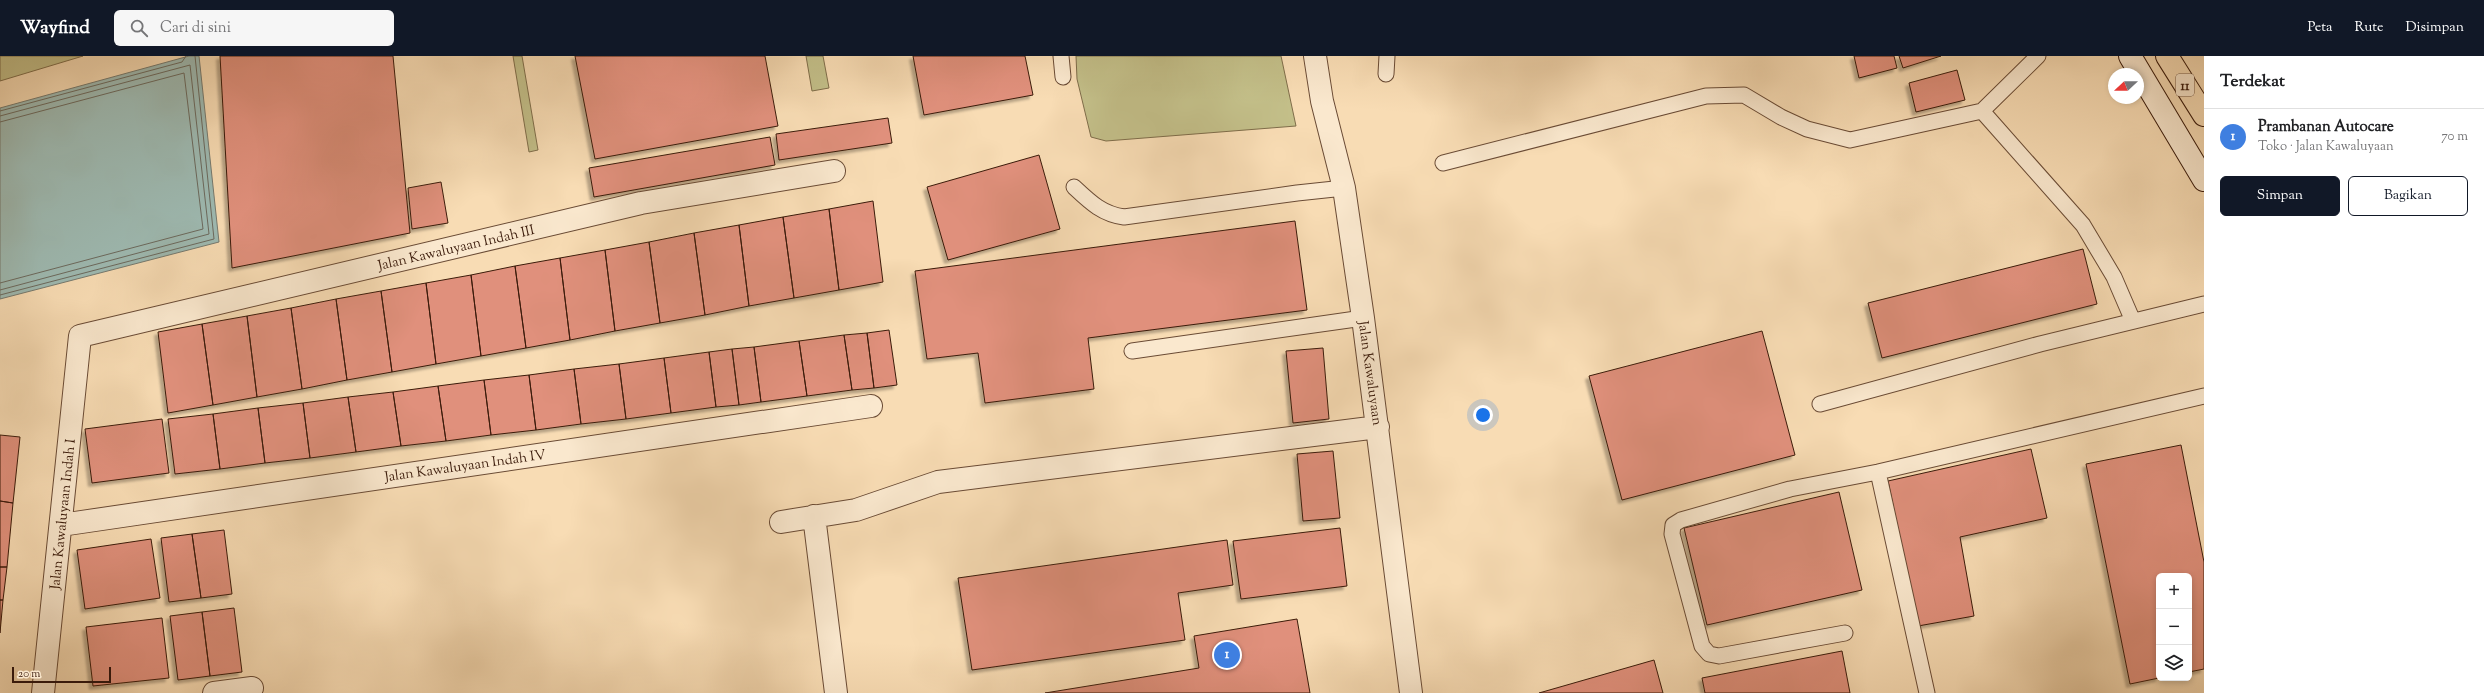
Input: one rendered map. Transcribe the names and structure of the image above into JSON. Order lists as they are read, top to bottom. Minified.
{"streets":{"highway":["11"],"street":["Jalan Kawaluyaan Indah III","Jalan Kawaluyaan","Jalan Kawaluyaan Indah IV","Jalan Kawaluyaan Indah I"]},"crossings":[["Jalan Kawaluyaan Indah III","Jalan Kawaluyaan Indah I"],["Jalan Kawaluyaan Indah IV","Jalan Kawaluyaan Indah I"]],"scale_bar":"20 m","north":"left","page":{"header":"Wayfind","search":"Cari di sini","nav":["Peta","Rute","Disimpan"],"heading":"Terdekat","list":[{"mark":"1","name":"Prambanan Autocare","note":"Toko · Jalan Kawaluyaan","value":"70 m"}],"buttons":["Simpan","Bagikan"],"map_buttons":["+","−"],"pins":"1","scale":"20 m"}}
